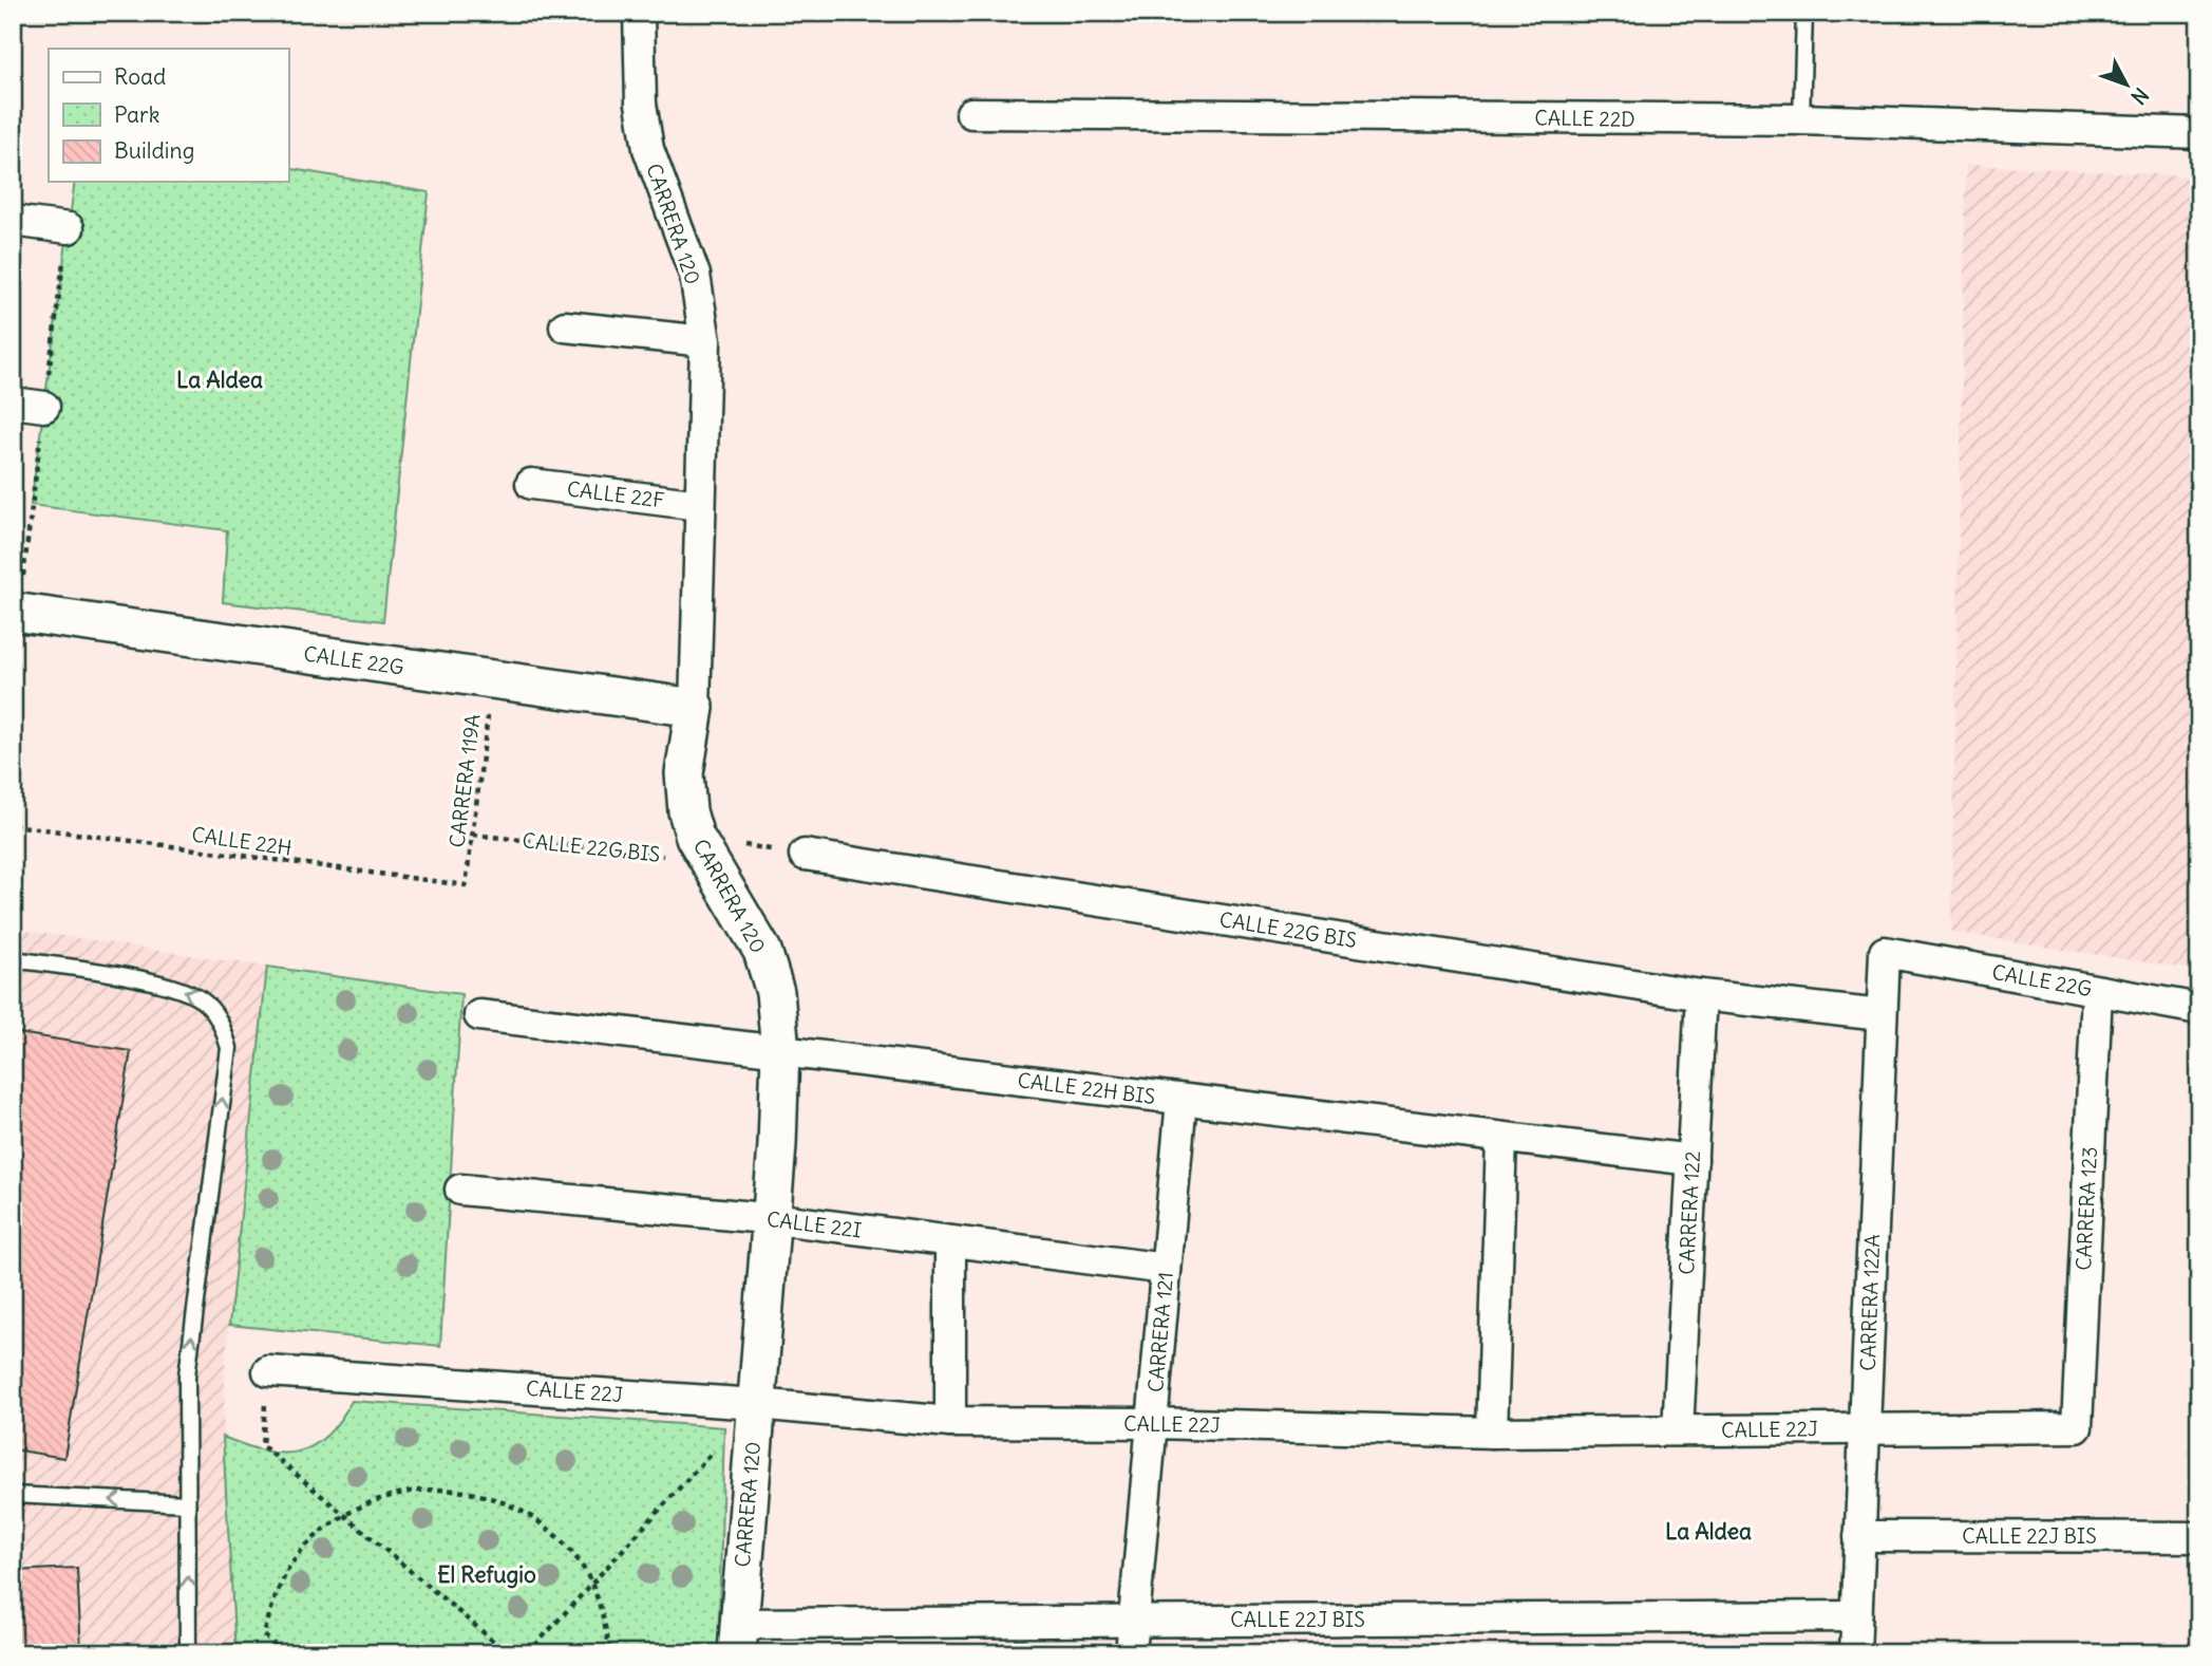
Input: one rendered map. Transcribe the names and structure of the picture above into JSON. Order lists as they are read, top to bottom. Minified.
{"streets":{"street":["CALLE 22D","CARRERA 120","CALLE 22F","CALLE 22G","CALLE 22G BIS","CALLE 22H BIS","CARRERA 123","CARRERA 122","CALLE 22I","CARRERA 122A","CARRERA 121","CALLE 22J","CALLE 22J BIS"],"path":["CARRERA 119A","CALLE 22H"]},"crossings":[["CARRERA 120","CALLE 22F"],["CARRERA 120","CALLE 22G"],["CARRERA 120","CALLE 22G BIS"],["CARRERA 120","CALLE 22H BIS"],["CARRERA 120","CALLE 22I"],["CARRERA 120","CALLE 22J"],["CARRERA 120","CALLE 22J BIS"],["CALLE 22G","CARRERA 119A"],["CALLE 22G","CARRERA 123"],["CALLE 22G","CARRERA 122A"],["CARRERA 119A","CALLE 22H"],["CARRERA 119A","CALLE 22G BIS"],["CALLE 22G BIS","CARRERA 122"],["CALLE 22G BIS","CARRERA 122A"],["CALLE 22H BIS","CARRERA 122"],["CALLE 22H BIS","CARRERA 121"],["CARRERA 123","CALLE 22J"],["CARRERA 122","CALLE 22J"],["CALLE 22I","CARRERA 121"],["CARRERA 122A","CALLE 22J"],["CARRERA 122A","CALLE 22J BIS"],["CARRERA 121","CALLE 22J"],["CARRERA 121","CALLE 22J BIS"]],"districts":["La Aldea","La Aldea","El Refugio"],"legend":["Road","Park","Building"],"north":"bottom right"}
